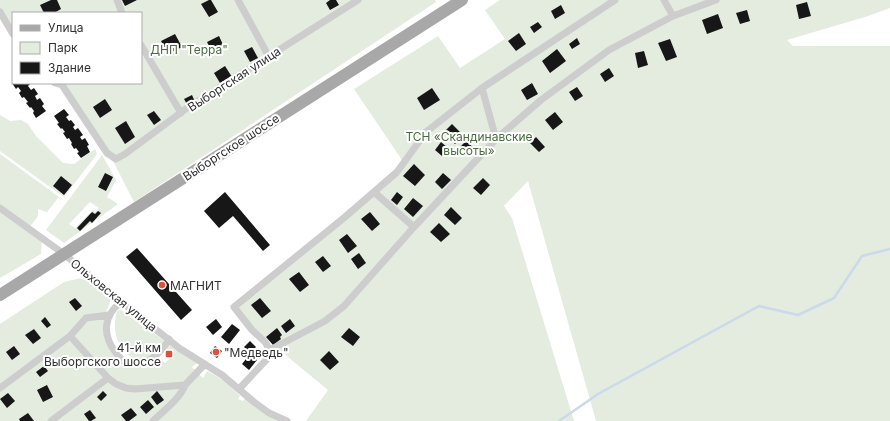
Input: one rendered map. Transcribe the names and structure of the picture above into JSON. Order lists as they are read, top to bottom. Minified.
{"streets":{"main road":["Выборгское шоссе"],"street":["Выборгская улица","Ольховская улица"]},"crossings":[["Выборгское шоссе","Ольховская улица"]],"parks":["ДНП \"Терра\"","ТСН «Скандинавские высоты»"],"places":{"other":["МАГНИТ","\"Медведь\""],"transit":["41-й км Выборгского шоссе"]},"legend":["Улица","Парк","Здание"]}
